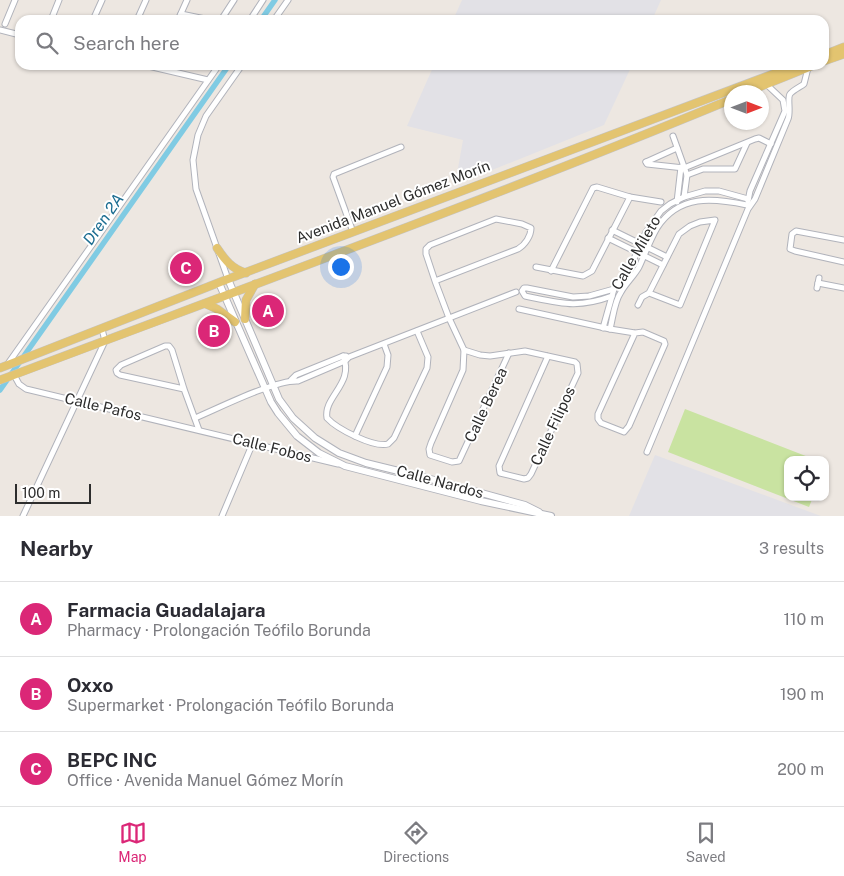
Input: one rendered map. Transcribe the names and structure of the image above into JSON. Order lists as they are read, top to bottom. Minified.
{"streets":{"main road":["Avenida Manuel Gómez Morín"],"street":["Calle Mileto","Calle Berea","Calle Pafos","Calle Filipos","Calle Fobos","Calle Nardos"]},"crossings":[["Avenida Manuel Gómez Morín","Calle Pafos"],["Avenida Manuel Gómez Morín","Calle Nardos"],["Calle Pafos","Calle Fobos"],["Calle Fobos","Calle Nardos"]],"water":["Dren 2A"],"scale_bar":"100 m","north":"right","page":{"search":"Search here","pins":["C","A","B"],"scale":"100 m","heading":["Nearby","3 results"],"list":[{"mark":"A","name":"Farmacia Guadalajara","note":"Pharmacy · Prolongación Teófilo Borunda","value":"110 m"},{"mark":"B","name":"Oxxo","note":"Supermarket · Prolongación Teófilo Borunda","value":"190 m"},{"mark":"C","name":"BEPC INC","note":"Office · Avenida Manuel Gómez Morín","value":"200 m"}],"nav":["Map","Directions","Saved"]}}
